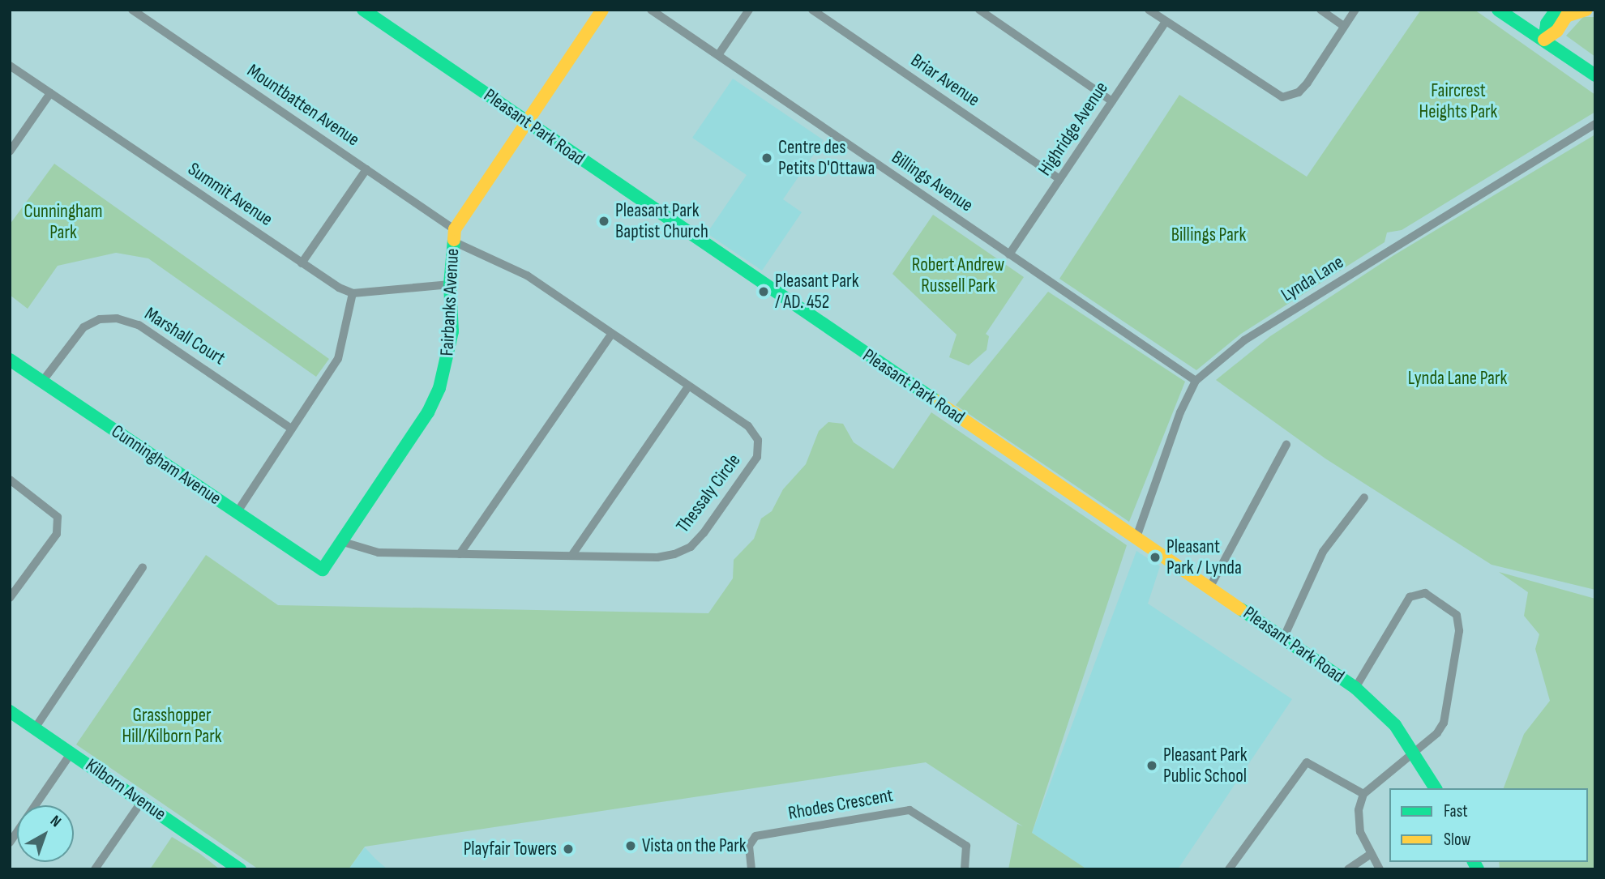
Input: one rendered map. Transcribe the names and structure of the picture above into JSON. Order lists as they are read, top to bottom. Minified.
{"streets":{"street":["Briar Avenue","Mountbatten Avenue","Pleasant Park Road","Highridge Avenue","Billings Avenue","Summit Avenue","Lynda Lane","Fairbanks Avenue","Marshall Court","Cunningham Avenue","Thessaly Circle","Kilborn Avenue","Rhodes Crescent"]},"crossings":[["Briar Avenue","Highridge Avenue"],["Mountbatten Avenue","Fairbanks Avenue"],["Mountbatten Avenue","Thessaly Circle"],["Pleasant Park Road","Lynda Lane"],["Pleasant Park Road","Fairbanks Avenue"],["Highridge Avenue","Billings Avenue"],["Billings Avenue","Lynda Lane"],["Fairbanks Avenue","Cunningham Avenue"],["Fairbanks Avenue","Thessaly Circle"],["Marshall Court","Cunningham Avenue"]],"parks":["Faircrest Heights Park","Cunningham Park","Billings Park","Robert Andrew Russell Park","Lynda Lane Park","Grasshopper Hill/Kilborn Park"],"places":["Centre des Petits D'Ottawa","Pleasant Park Baptist Church","Pleasant Park / AD. 452","Pleasant Park / Lynda","Pleasant Park Public School","Vista on the Park","Playfair Towers"],"legend":["Fast","Slow"],"north":"top right"}
